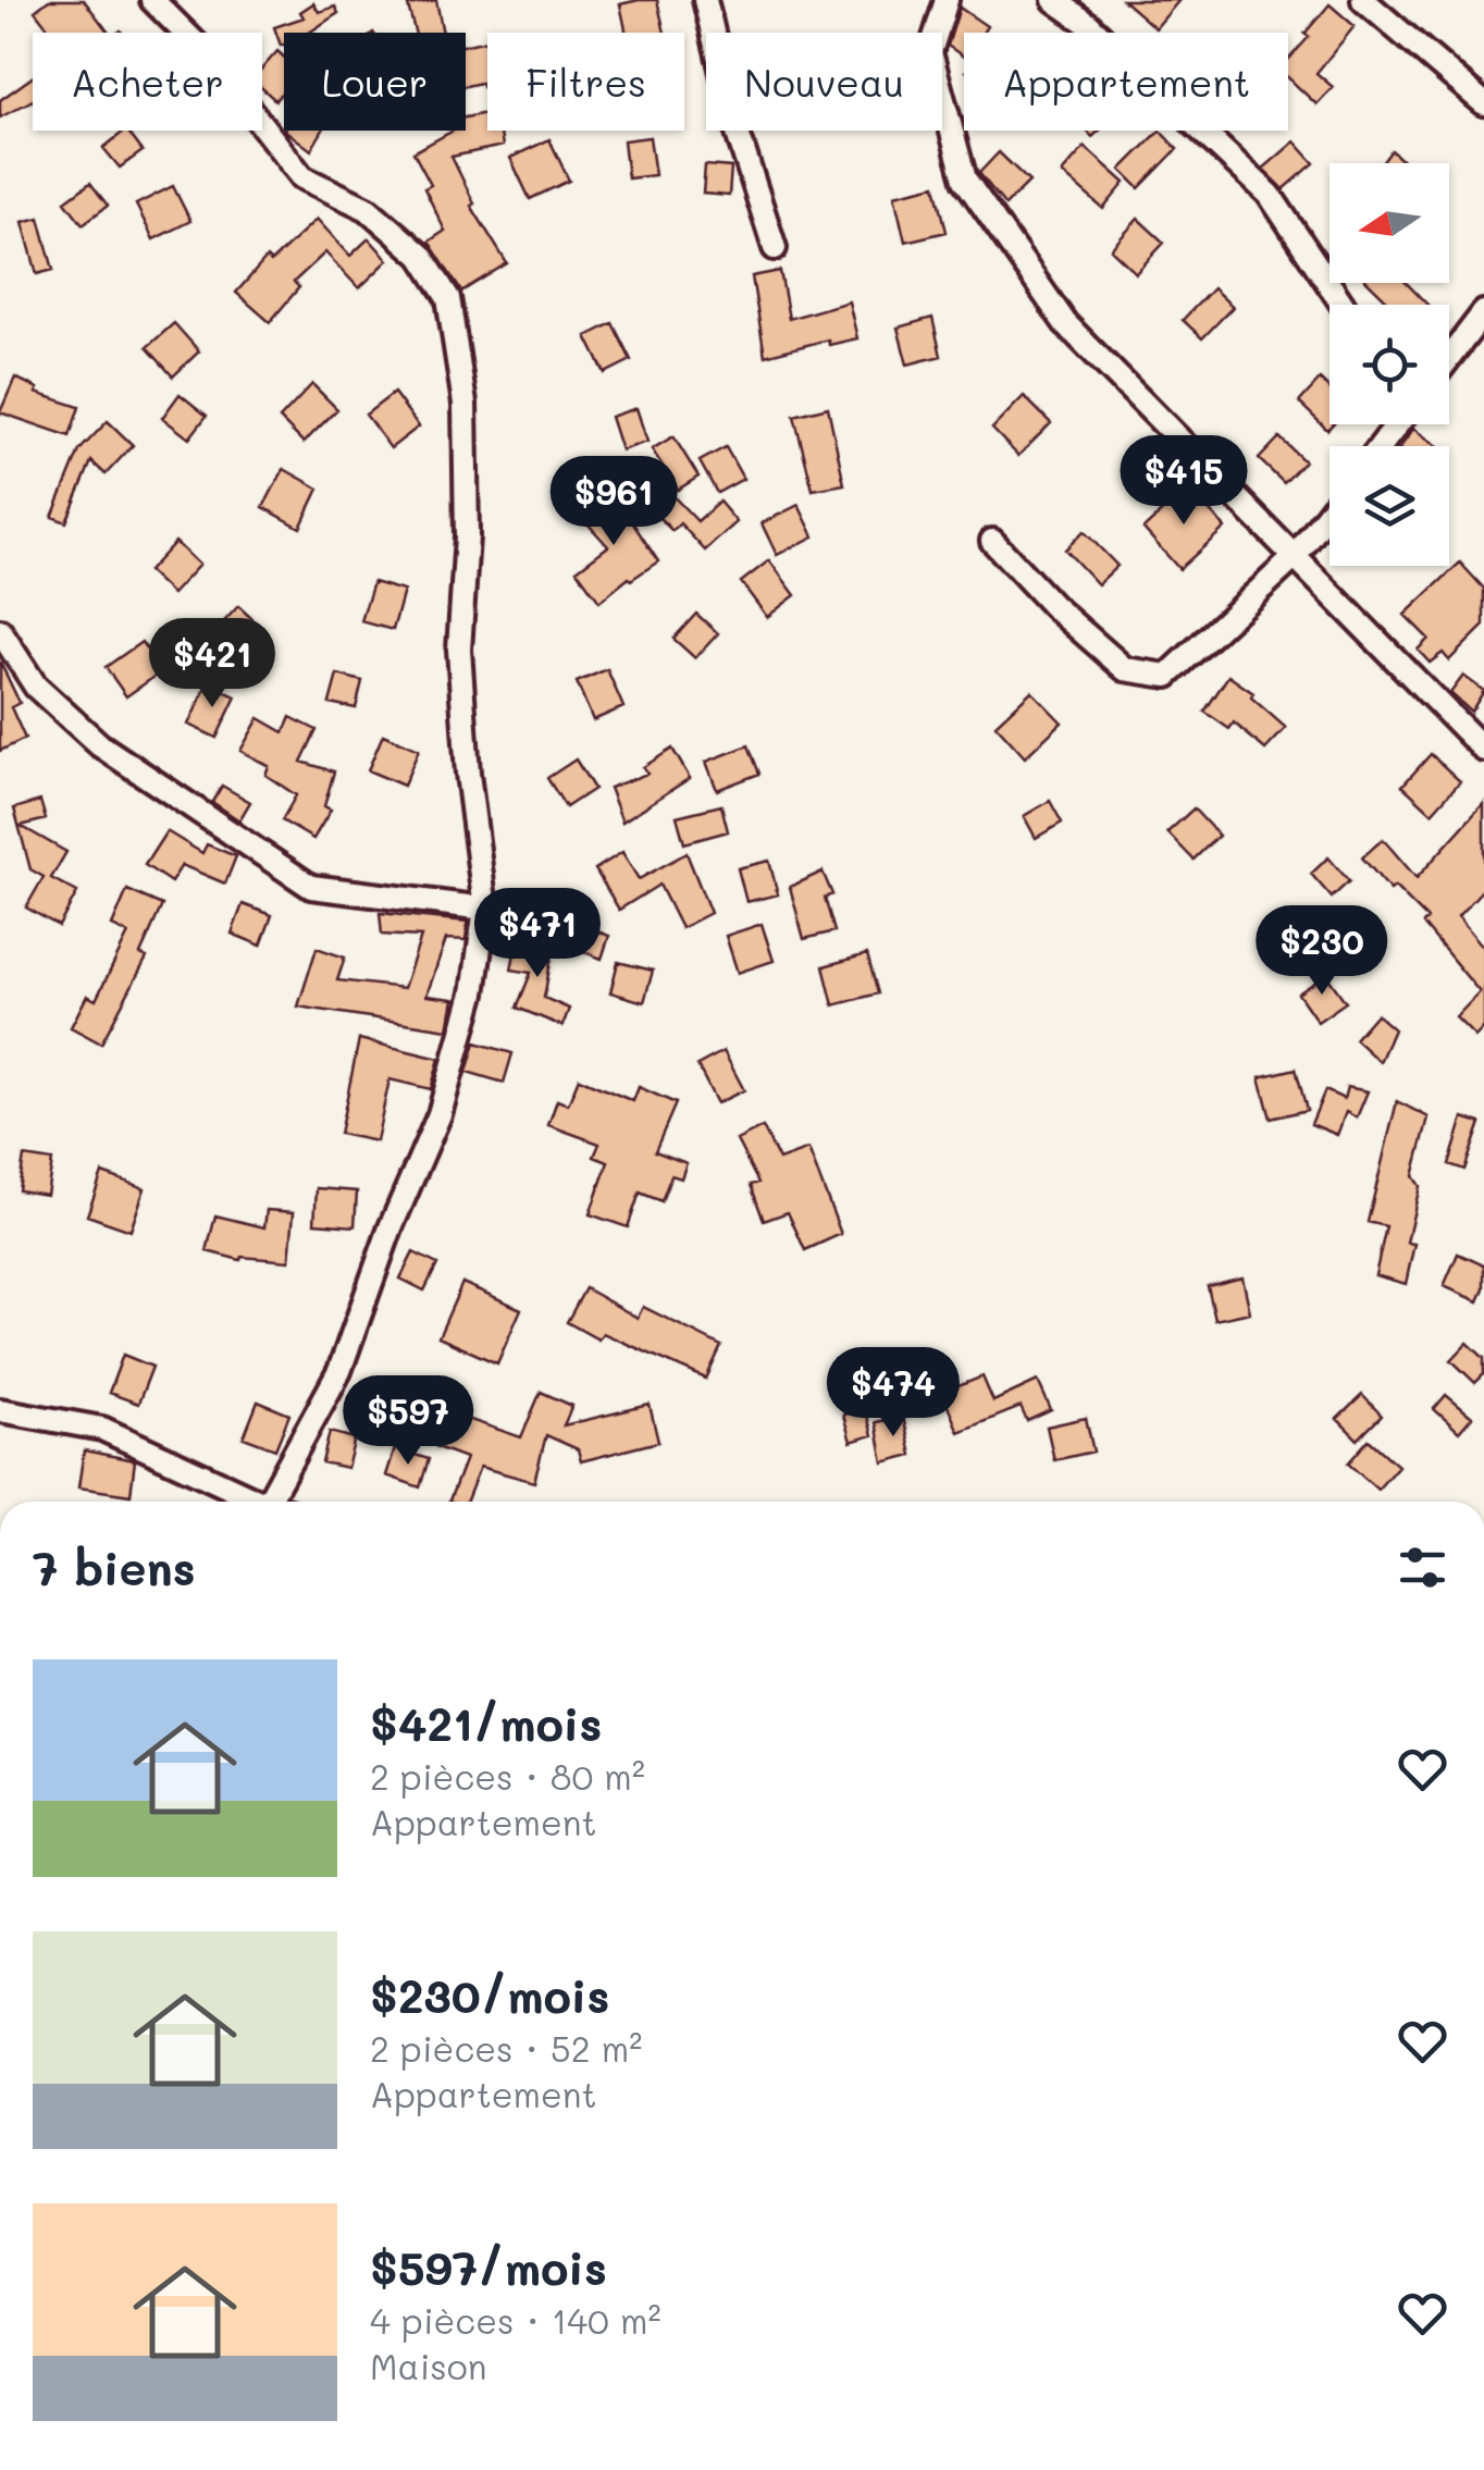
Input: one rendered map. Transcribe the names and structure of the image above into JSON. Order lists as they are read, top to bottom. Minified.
{"north":"left","page":{"chip":["Acheter","Louer","Filtres","Nouveau","Appartement"],"price":["$415","$961","$421","$471","$230","$474","$597"],"heading":"7 biens","list":[{"name":"$421/mois","note":"2 pièces · 80 m² · Appartement"},{"name":"$230/mois","note":"2 pièces · 52 m² · Appartement"},{"name":"$597/mois","note":"4 pièces · 140 m² · Maison"}]}}
